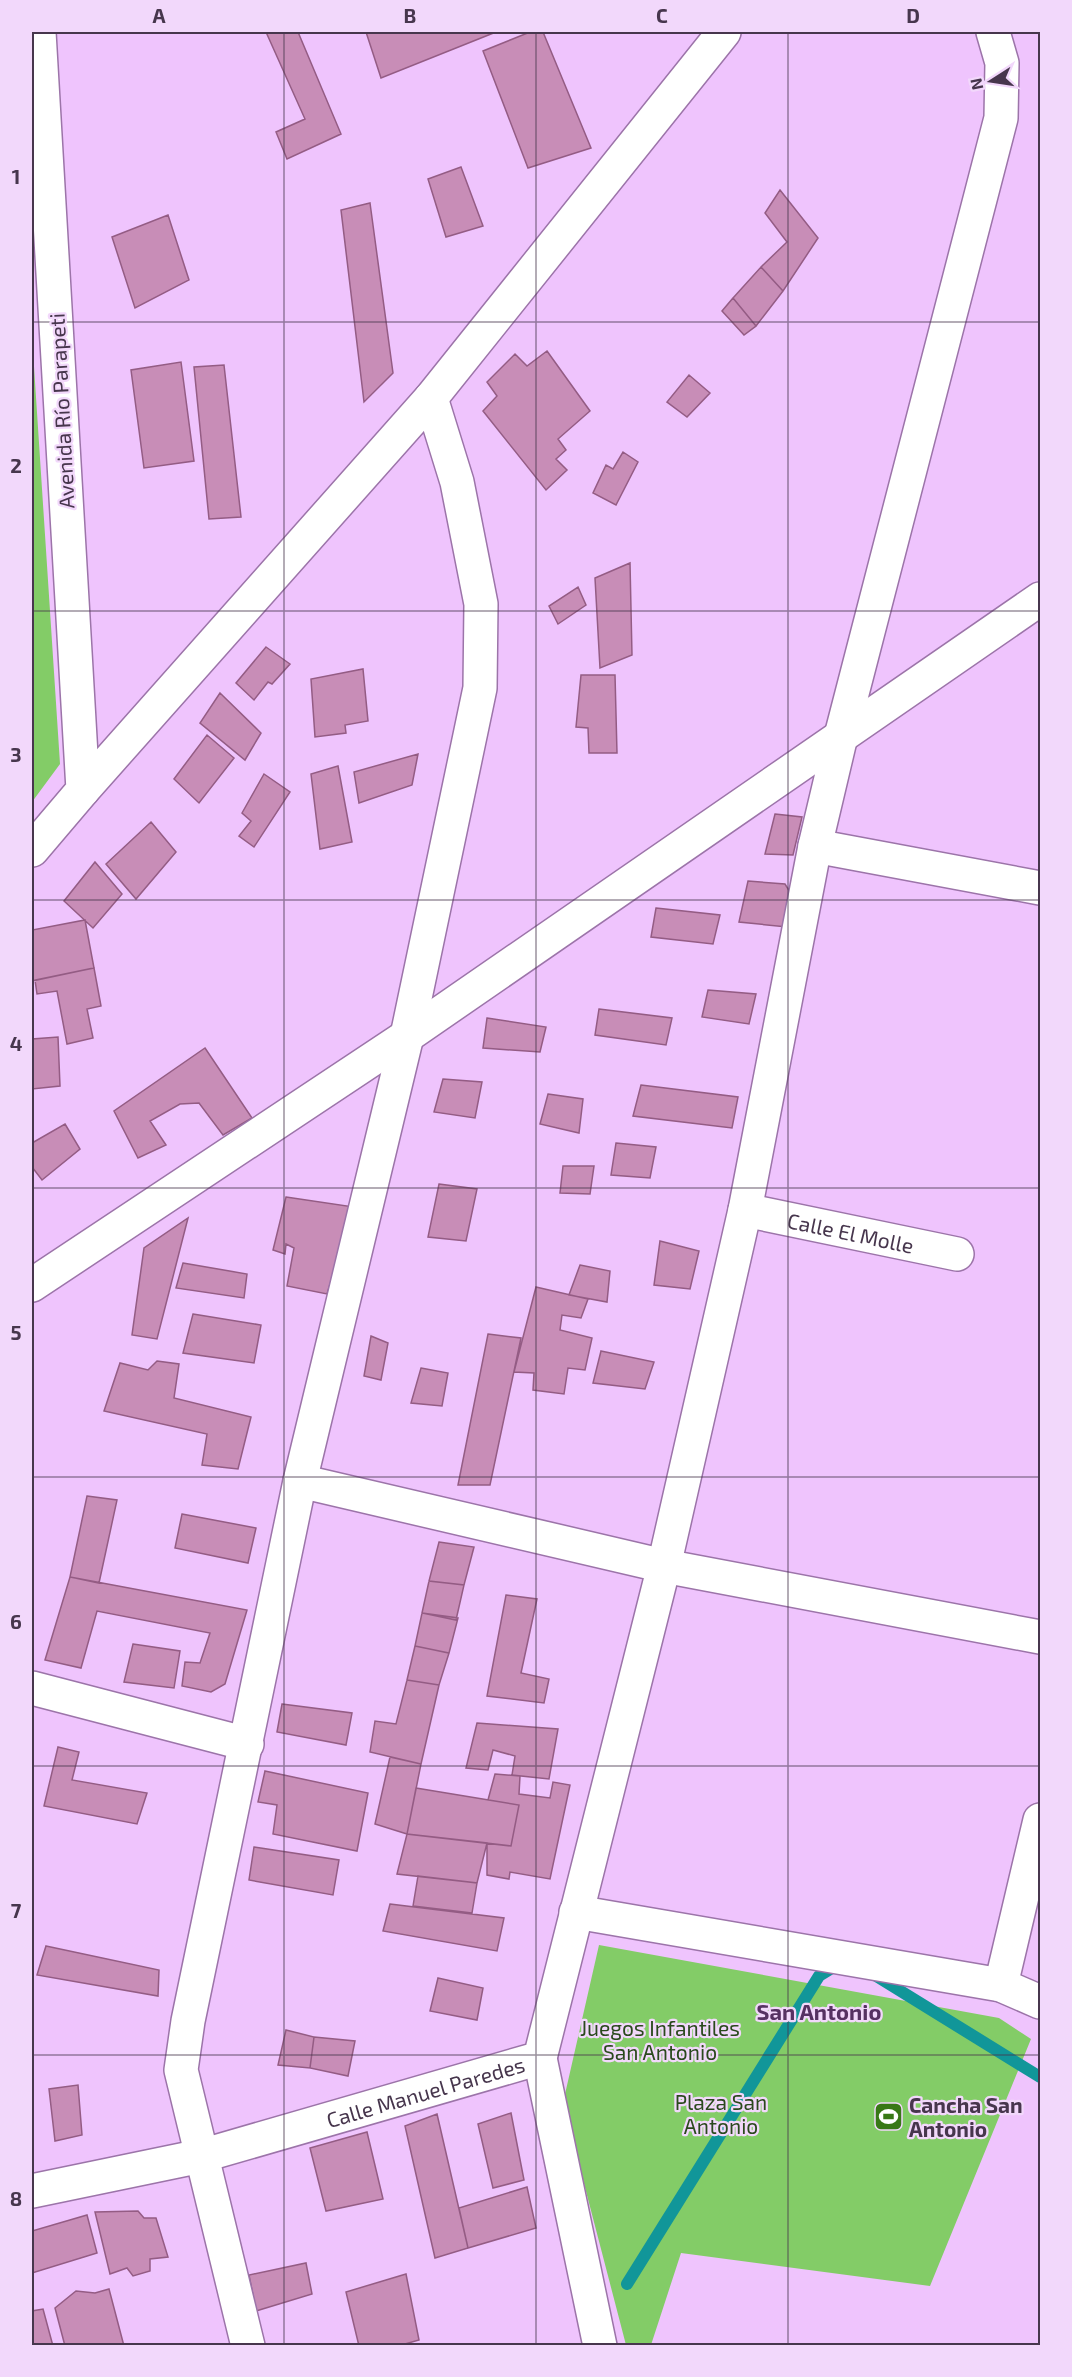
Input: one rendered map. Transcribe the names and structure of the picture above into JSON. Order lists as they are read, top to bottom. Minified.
{"streets":{"street":["Avenida Río Parapeti","Calle El Molle","Calle Manuel Paredes"]},"crossings":[["Calle El Molle","Calle Manuel Paredes"]],"districts":["San Antonio"],"parks":["Juegos Infantiles San Antonio","Plaza San Antonio"],"places":{"sports":["Cancha San Antonio"]},"north":"left","grid":{"columns":["A","B","C","D"],"rows":["1","2","3","4","5","6","7","8"]}}
